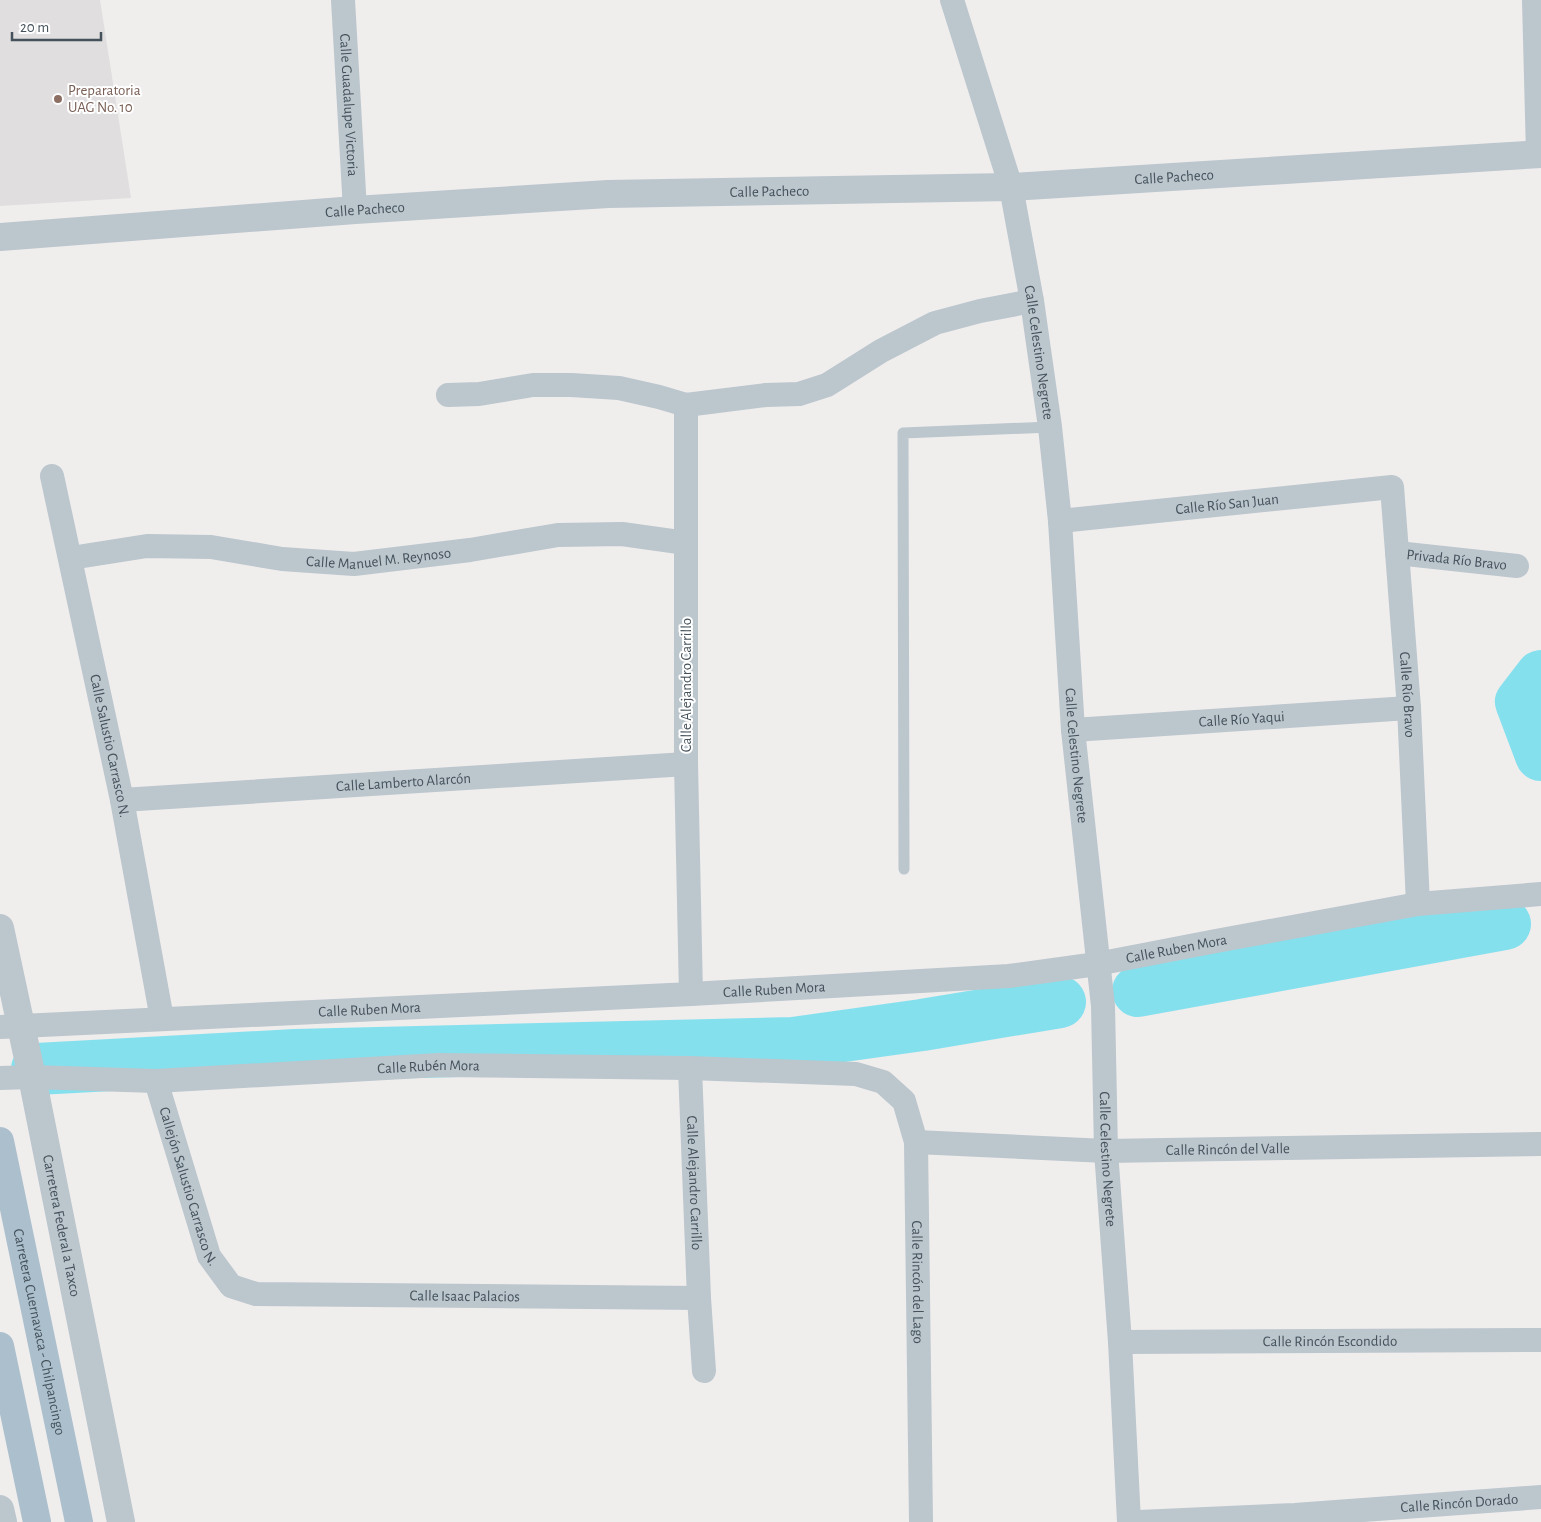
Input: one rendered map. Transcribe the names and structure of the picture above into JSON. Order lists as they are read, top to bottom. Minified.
{"streets":{"main road":["Carretera Cuernavaca - Chilpancingo"],"street":["Calle Guadalupe Victoria","Calle Pacheco","Calle Celestino Negrete","Calle Río San Juan","Calle Manuel M. Reynoso","Privada Río Bravo","Calle Alejandro Carrillo","Calle Río Bravo","Calle Río Yaqui","Calle Salustio Carrasco N.","Calle Lamberto Alarcón","Calle Ruben Mora","Calle Rubén Mora","Calle Rincón del Valle","Callejón Salustio Carrasco N.","Carretera Federal a Taxco","Calle Rincón del Lago","Calle Isaac Palacios","Calle Rincón Escondido","Calle Rincón Dorado"]},"crossings":[["Calle Guadalupe Victoria","Calle Pacheco"],["Calle Pacheco","Calle Celestino Negrete"],["Calle Celestino Negrete","Calle Río San Juan"],["Calle Celestino Negrete","Calle Río Yaqui"],["Calle Celestino Negrete","Calle Ruben Mora"],["Calle Celestino Negrete","Calle Rincón del Valle"],["Calle Celestino Negrete","Calle Rincón Escondido"],["Calle Río San Juan","Calle Río Bravo"],["Calle Manuel M. Reynoso","Calle Alejandro Carrillo"],["Calle Manuel M. Reynoso","Calle Salustio Carrasco N."],["Privada Río Bravo","Calle Río Bravo"],["Calle Alejandro Carrillo","Calle Lamberto Alarcón"],["Calle Alejandro Carrillo","Calle Ruben Mora"],["Calle Alejandro Carrillo","Calle Rubén Mora"],["Calle Alejandro Carrillo","Calle Isaac Palacios"],["Calle Río Bravo","Calle Río Yaqui"],["Calle Río Bravo","Calle Ruben Mora"],["Calle Salustio Carrasco N.","Calle Lamberto Alarcón"],["Calle Salustio Carrasco N.","Calle Ruben Mora"],["Calle Ruben Mora","Carretera Federal a Taxco"],["Calle Rubén Mora","Callejón Salustio Carrasco N."],["Calle Rubén Mora","Carretera Federal a Taxco"],["Calle Rubén Mora","Calle Rincón del Lago"],["Calle Rincón del Valle","Calle Rincón del Lago"],["Callejón Salustio Carrasco N.","Calle Isaac Palacios"]],"places":["Preparatoria UAG No. 10"],"scale_bar":"20 m"}
